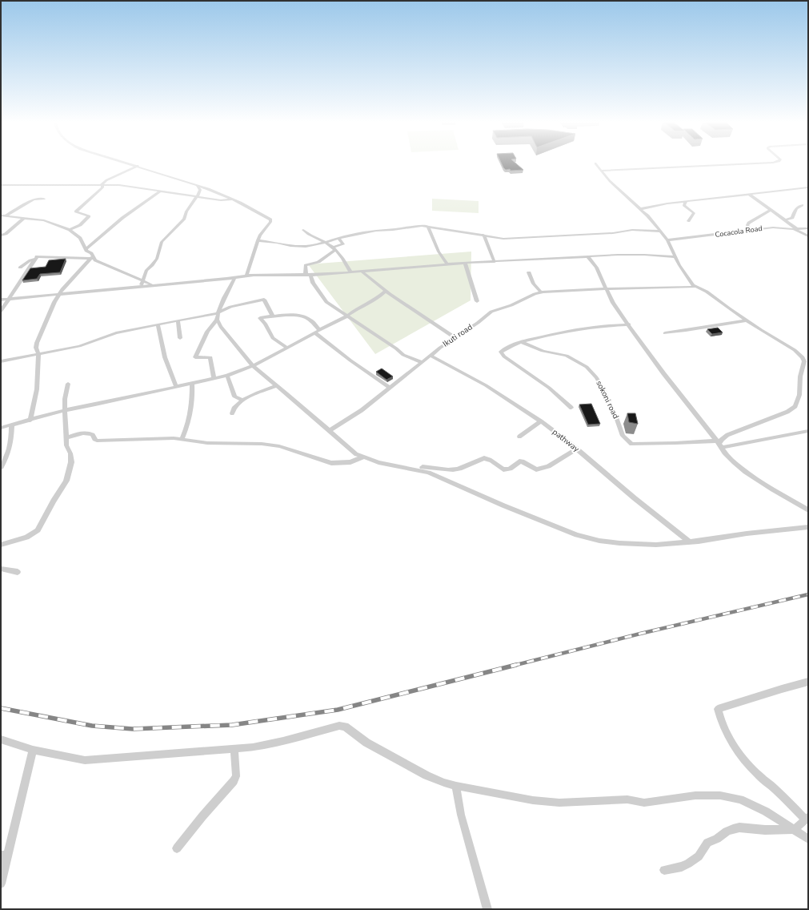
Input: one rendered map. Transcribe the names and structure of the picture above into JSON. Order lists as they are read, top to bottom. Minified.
{"streets":{"street":["Cocacola Road","Ikuti road","sokoni road","pathway"]},"crossings":[["Ikuti road","pathway"]]}
